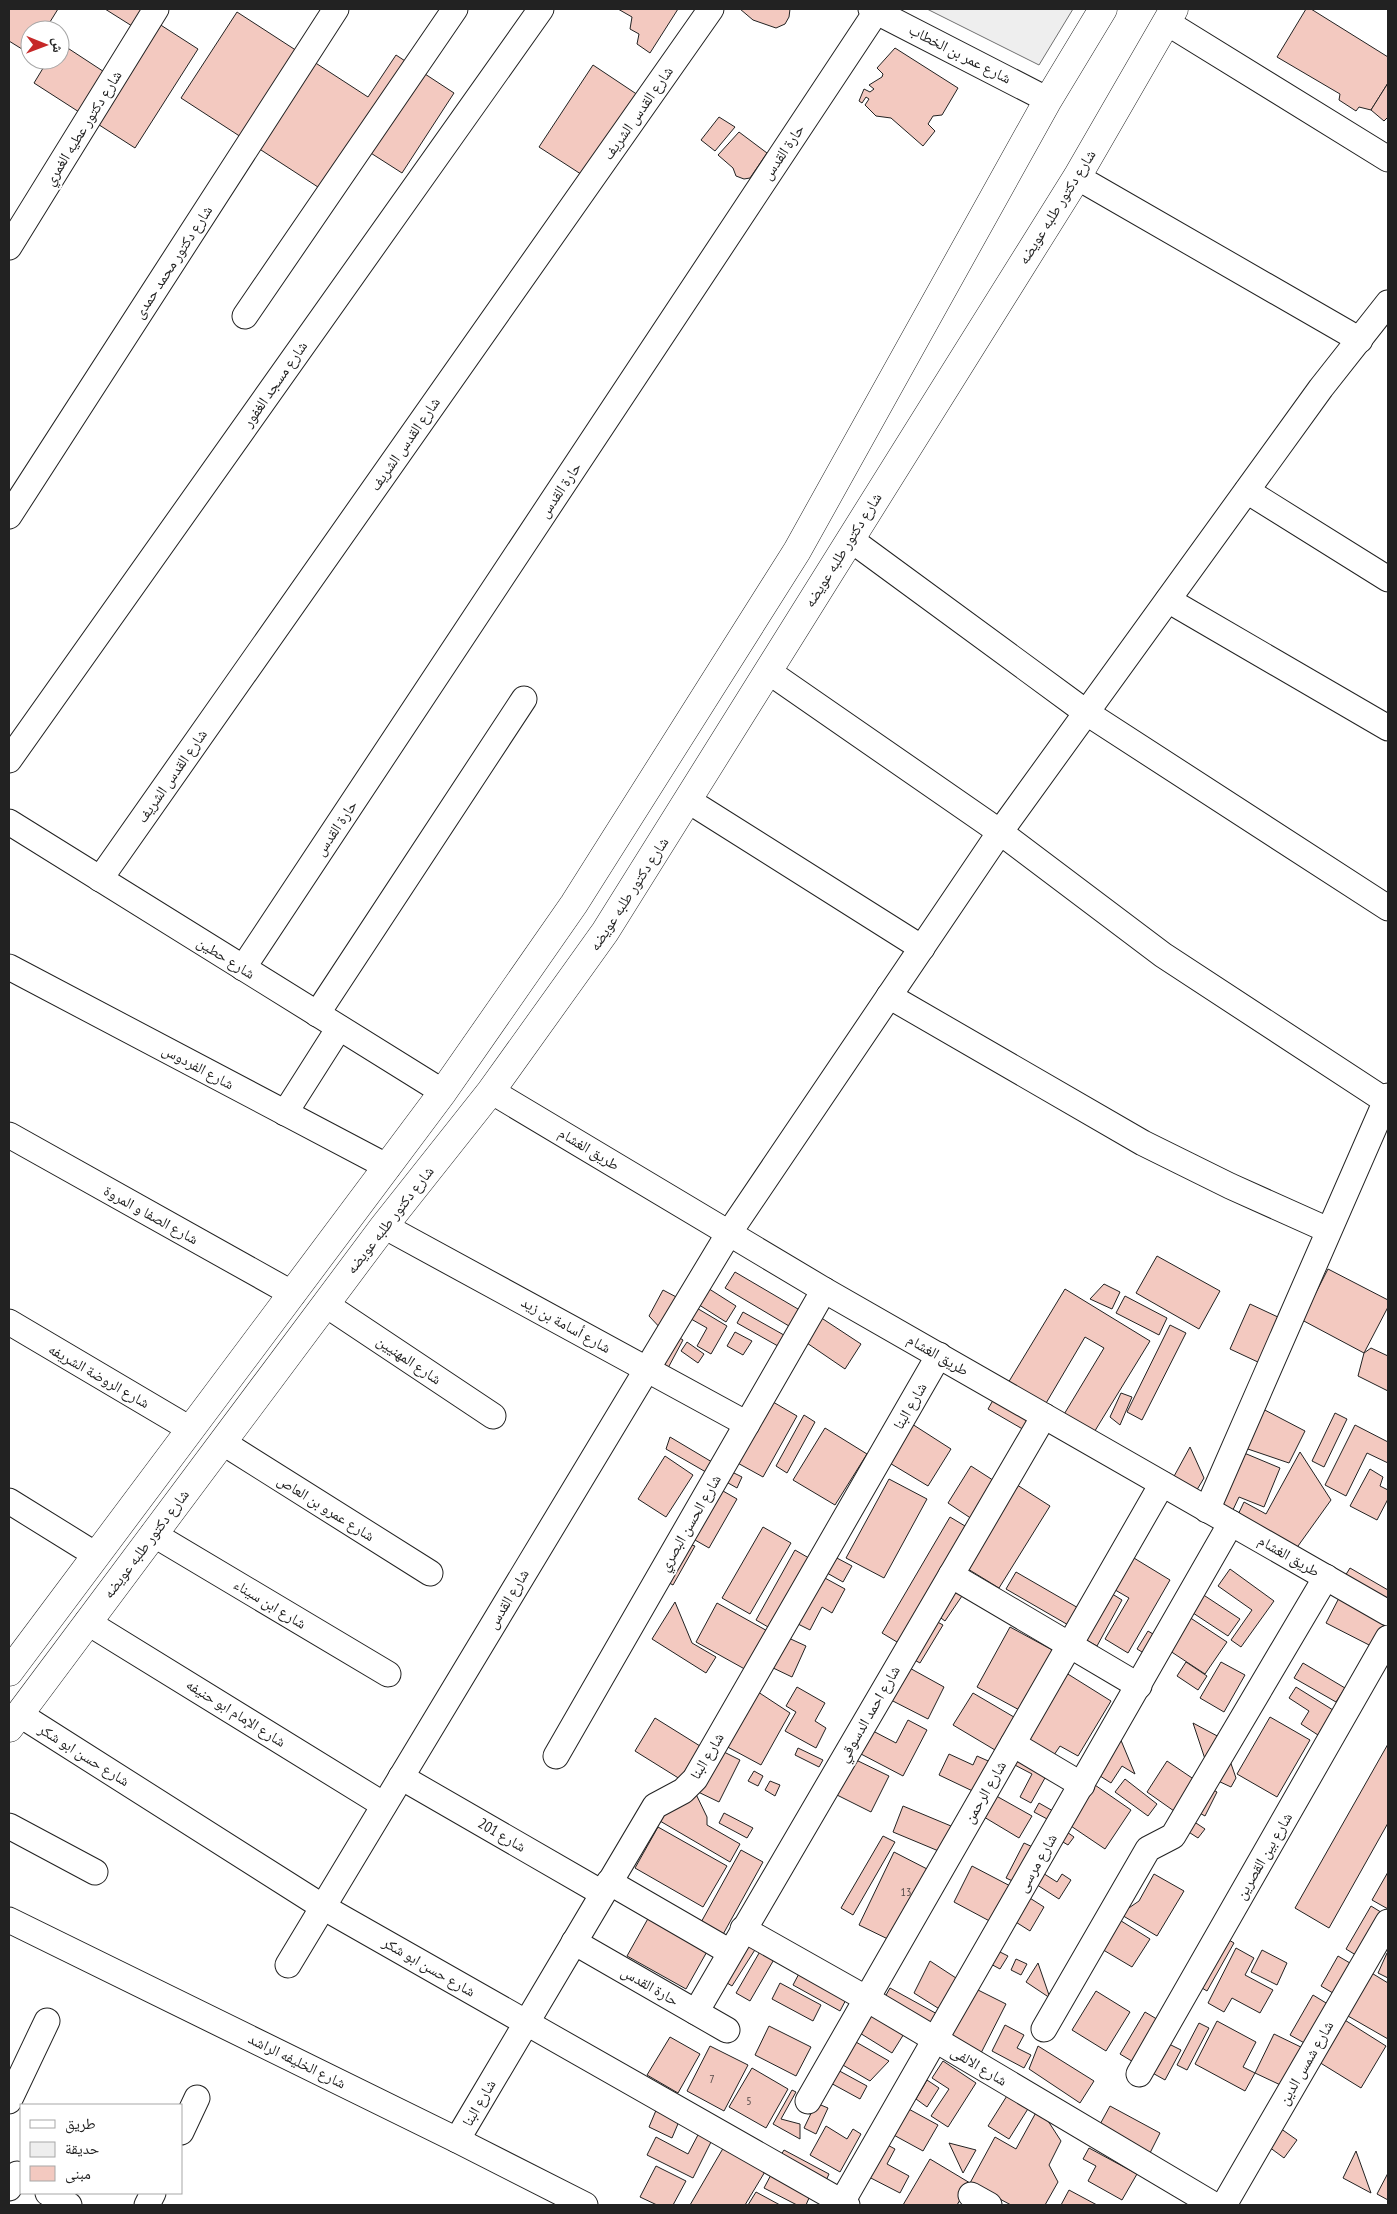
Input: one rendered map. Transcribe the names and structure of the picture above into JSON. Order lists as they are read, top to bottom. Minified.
{"streets":{"street":["شارع عمر بن الخطاب","شارع القدس الشريف","شارع دكتور عطيه الغمري","حارة القدس","شارع دكتور طلبه عويضه","شارع دكتور محمد حمدى","شارع مسجد الغفور","شارع حطين","شارع الفردوس","طريق الغشام","شارع الصفا و المروة","شارع أسامة بن زيد","شارع المهنيين","شارع الروضة الشريفه","شارع البنا","شارع عمرو بن العاص","شارع الحسن البصري","شارع القدس","شارع ابن سيناء","شارع الإمام ابو حنيفه","شارع احمد الدسوقي","شارع حسن ابو شكر","شارع الرحمن","شارع 201","شارع بين القصرين","شارع مرسى","شارع الخليفه الراشد","شارع شمس الدين","شارع الالفى"]},"crossings":[["شارع عمر بن الخطاب","حارة القدس"],["شارع القدس الشريف","شارع حطين"],["حارة القدس","شارع حطين"],["حارة القدس","شارع البنا"],["حارة القدس","شارع احمد الدسوقي"],["شارع دكتور طلبه عويضه","طريق الغشام"],["شارع دكتور طلبه عويضه","شارع أسامة بن زيد"],["شارع دكتور طلبه عويضه","شارع المهنيين"],["شارع دكتور طلبه عويضه","شارع عمرو بن العاص"],["شارع دكتور طلبه عويضه","شارع ابن سيناء"],["شارع دكتور طلبه عويضه","شارع الإمام ابو حنيفه"],["شارع دكتور طلبه عويضه","شارع حسن ابو شكر"],["طريق الغشام","شارع البنا"],["طريق الغشام","شارع الحسن البصري"],["طريق الغشام","شارع القدس"],["طريق الغشام","شارع احمد الدسوقي"],["طريق الغشام","شارع الرحمن"],["طريق الغشام","شارع مرسى"],["شارع أسامة بن زيد","شارع الحسن البصري"],["شارع أسامة بن زيد","شارع القدس"],["شارع البنا","شارع حسن ابو شكر"],["شارع البنا","شارع 201"],["شارع البنا","شارع الخليفه الراشد"],["شارع القدس","شارع الإمام ابو حنيفه"],["شارع القدس","شارع حسن ابو شكر"],["شارع القدس","شارع 201"],["شارع احمد الدسوقي","شارع 201"],["شارع احمد الدسوقي","شارع الالفى"],["شارع حسن ابو شكر","شارع مرسى"],["شارع الرحمن","شارع الالفى"],["شارع مرسى","شارع الالفى"]],"house_numbers":["13","7","5"],"legend":["طريق","حديقة","مبنى"],"north":"right"}
